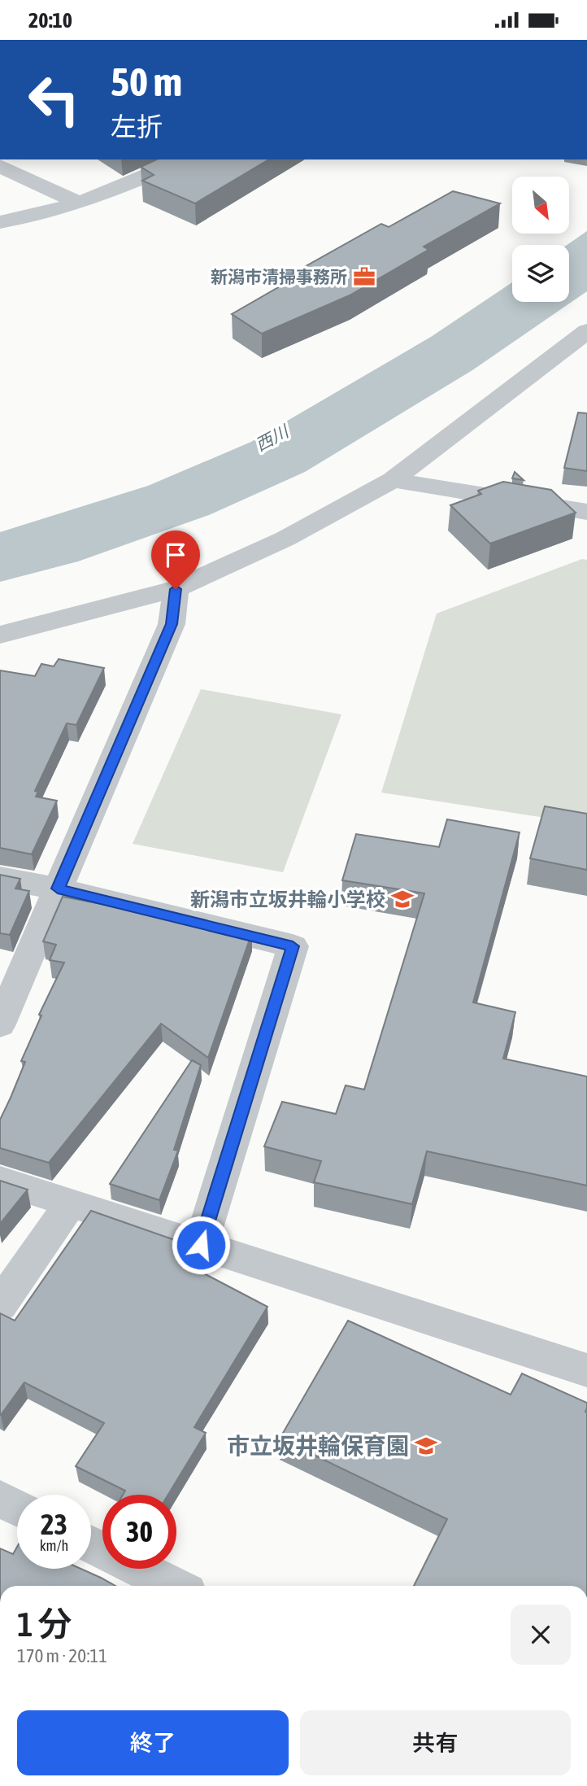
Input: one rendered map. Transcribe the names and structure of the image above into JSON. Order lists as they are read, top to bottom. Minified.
{"water":["西川"],"places":{"office":["新潟市清掃事務所"],"school or university":["新潟市立坂井輪小学校","市立坂井輪保育園"]},"north":"bottom right","page":{"status":"20:10","turn":["50 m","左折"],"speed":"23 km/h","limit":"30","heading":["1 分","170 m · 20:11"],"buttons":["終了","共有"]}}
